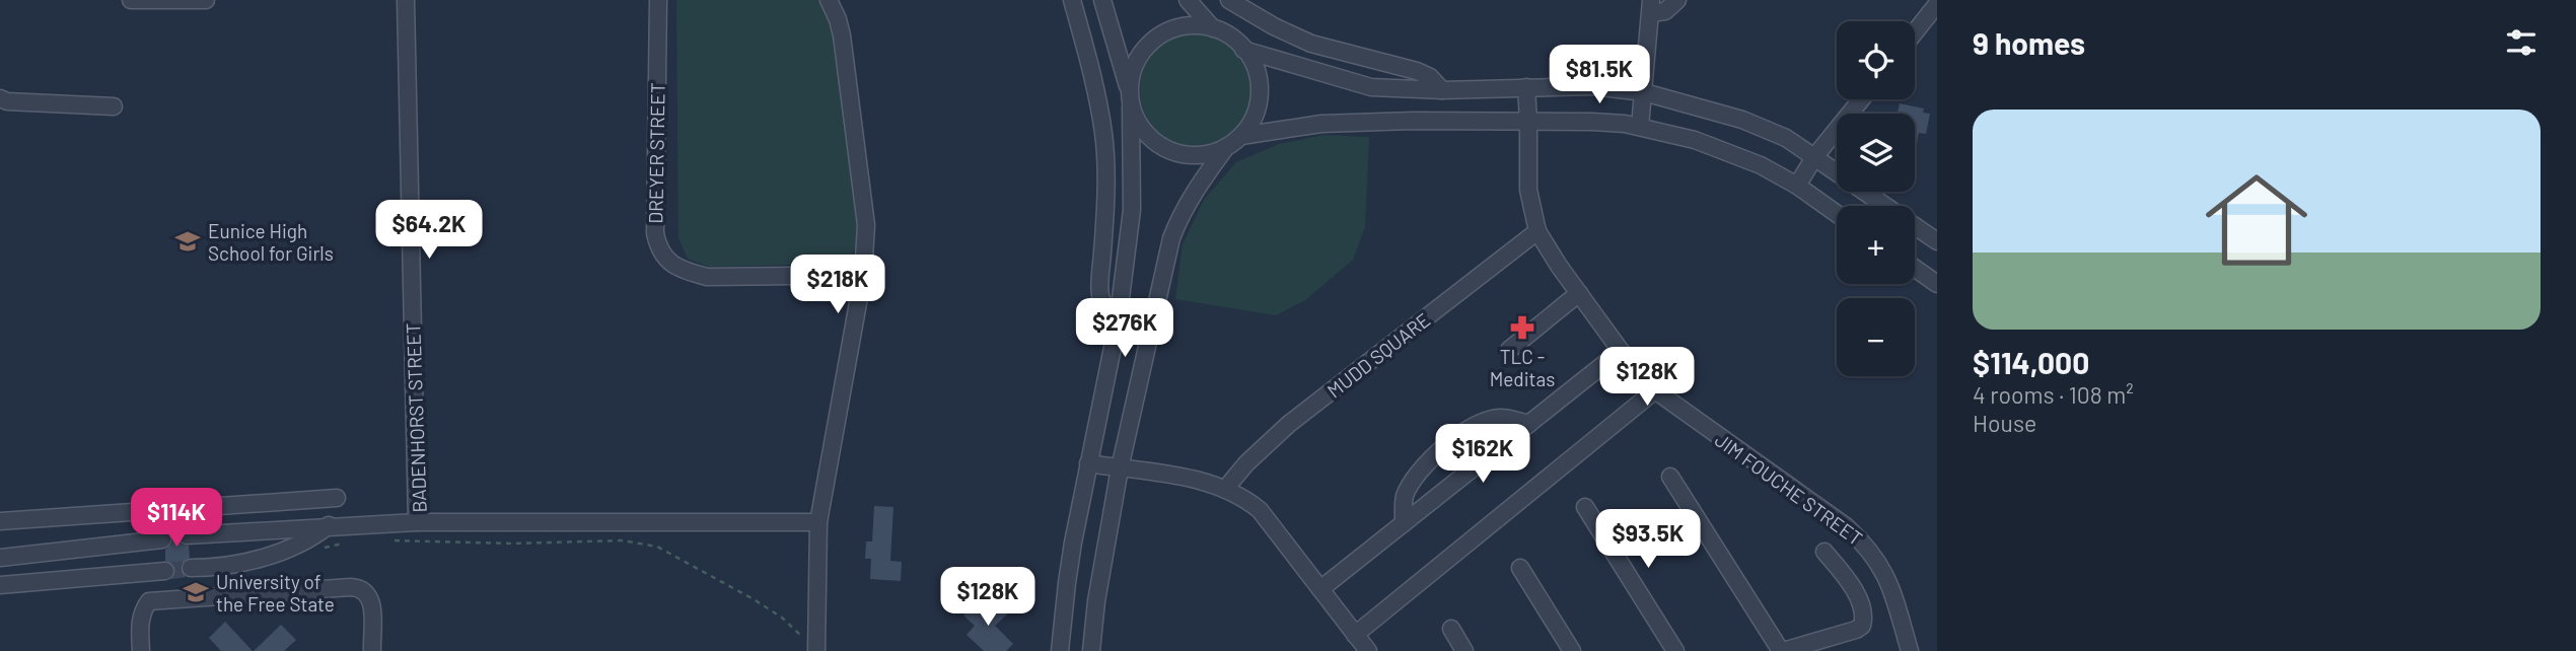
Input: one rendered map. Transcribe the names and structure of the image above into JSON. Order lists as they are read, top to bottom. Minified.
{"streets":{"street":["DREYER STREET","MUDD SQUARE","BADENHORST STREET","JIM FOUCHE STREET"]},"crossings":[["MUDD SQUARE","JIM FOUCHE STREET"]],"places":{"school or university":["Eunice High School for Girls","University of the Free State"],"pharmacy":["TLC - Meditas"]},"page":{"heading":"9 homes","map_buttons":["+","−"],"price":["$81.5K","$64.2K","$218K","$276K","$128K","$162K","$114K","$93.5K","$128K"],"list":[{"name":"$114,000","note":"4 rooms · 108 m² · House"}]}}
